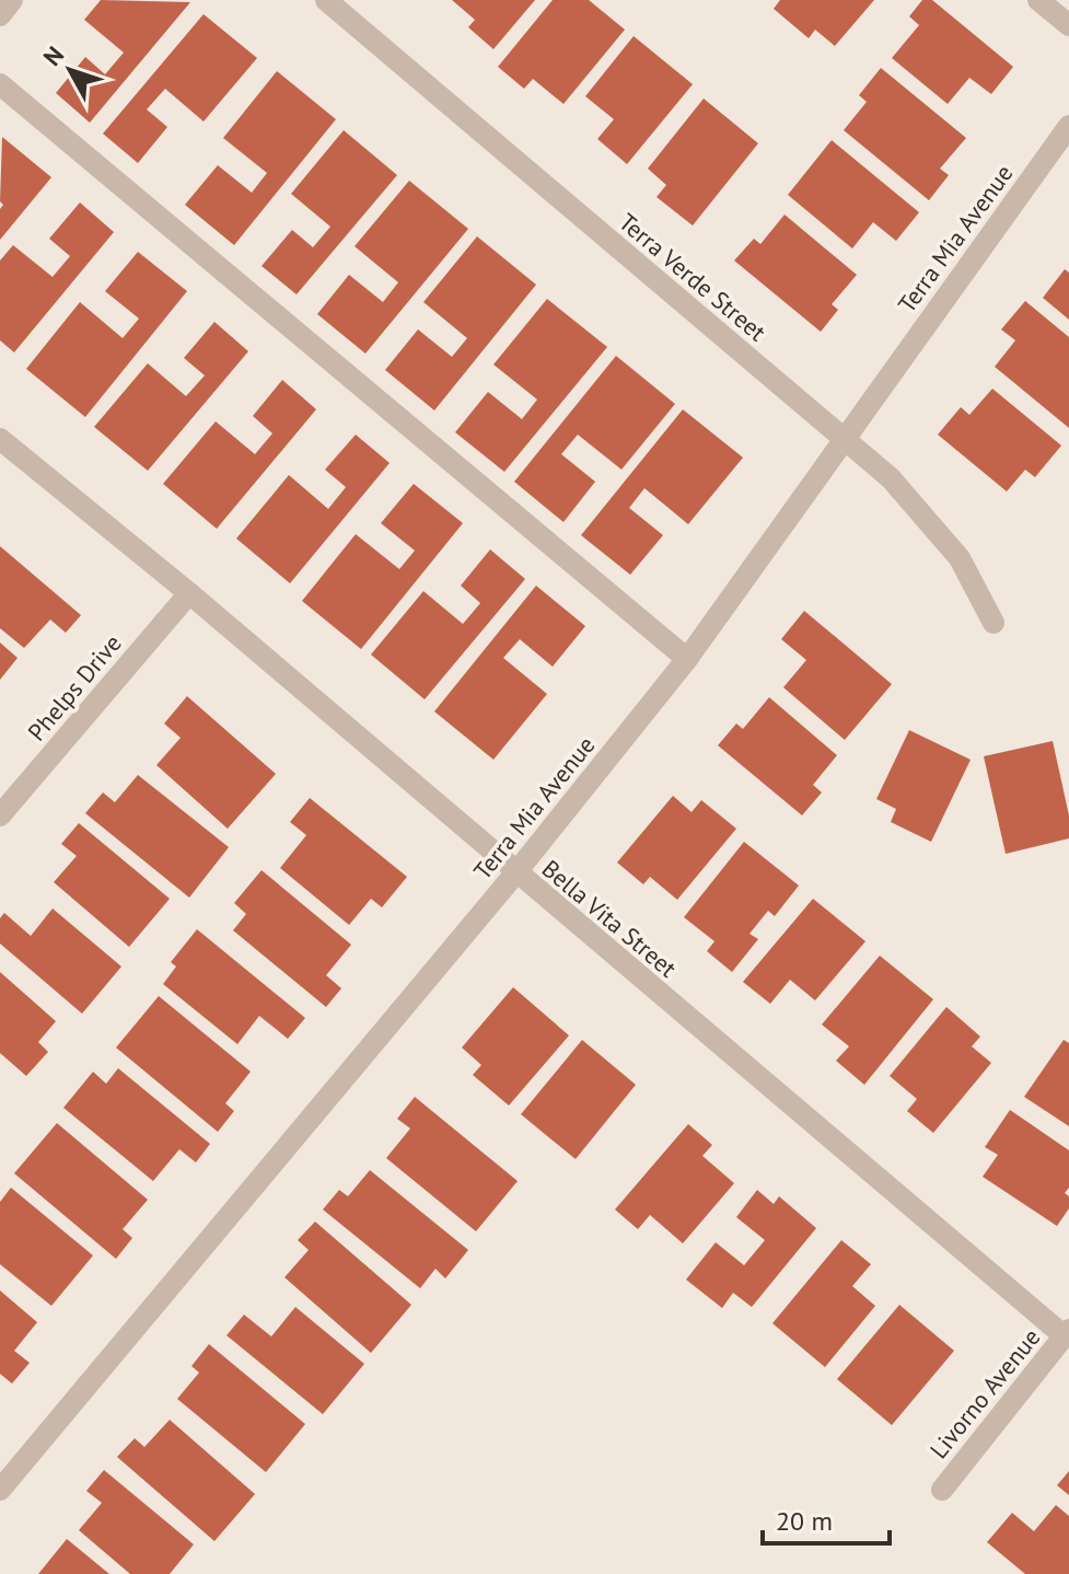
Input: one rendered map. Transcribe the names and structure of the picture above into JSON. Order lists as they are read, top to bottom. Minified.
{"streets":{"street":["Terra Mia Avenue","Terra Verde Street","Phelps Drive","Bella Vita Street","Livorno Avenue"]},"crossings":[["Terra Mia Avenue","Terra Verde Street"],["Terra Mia Avenue","Bella Vita Street"],["Phelps Drive","Bella Vita Street"],["Bella Vita Street","Livorno Avenue"]],"scale_bar":"20 m","north":"top left"}
